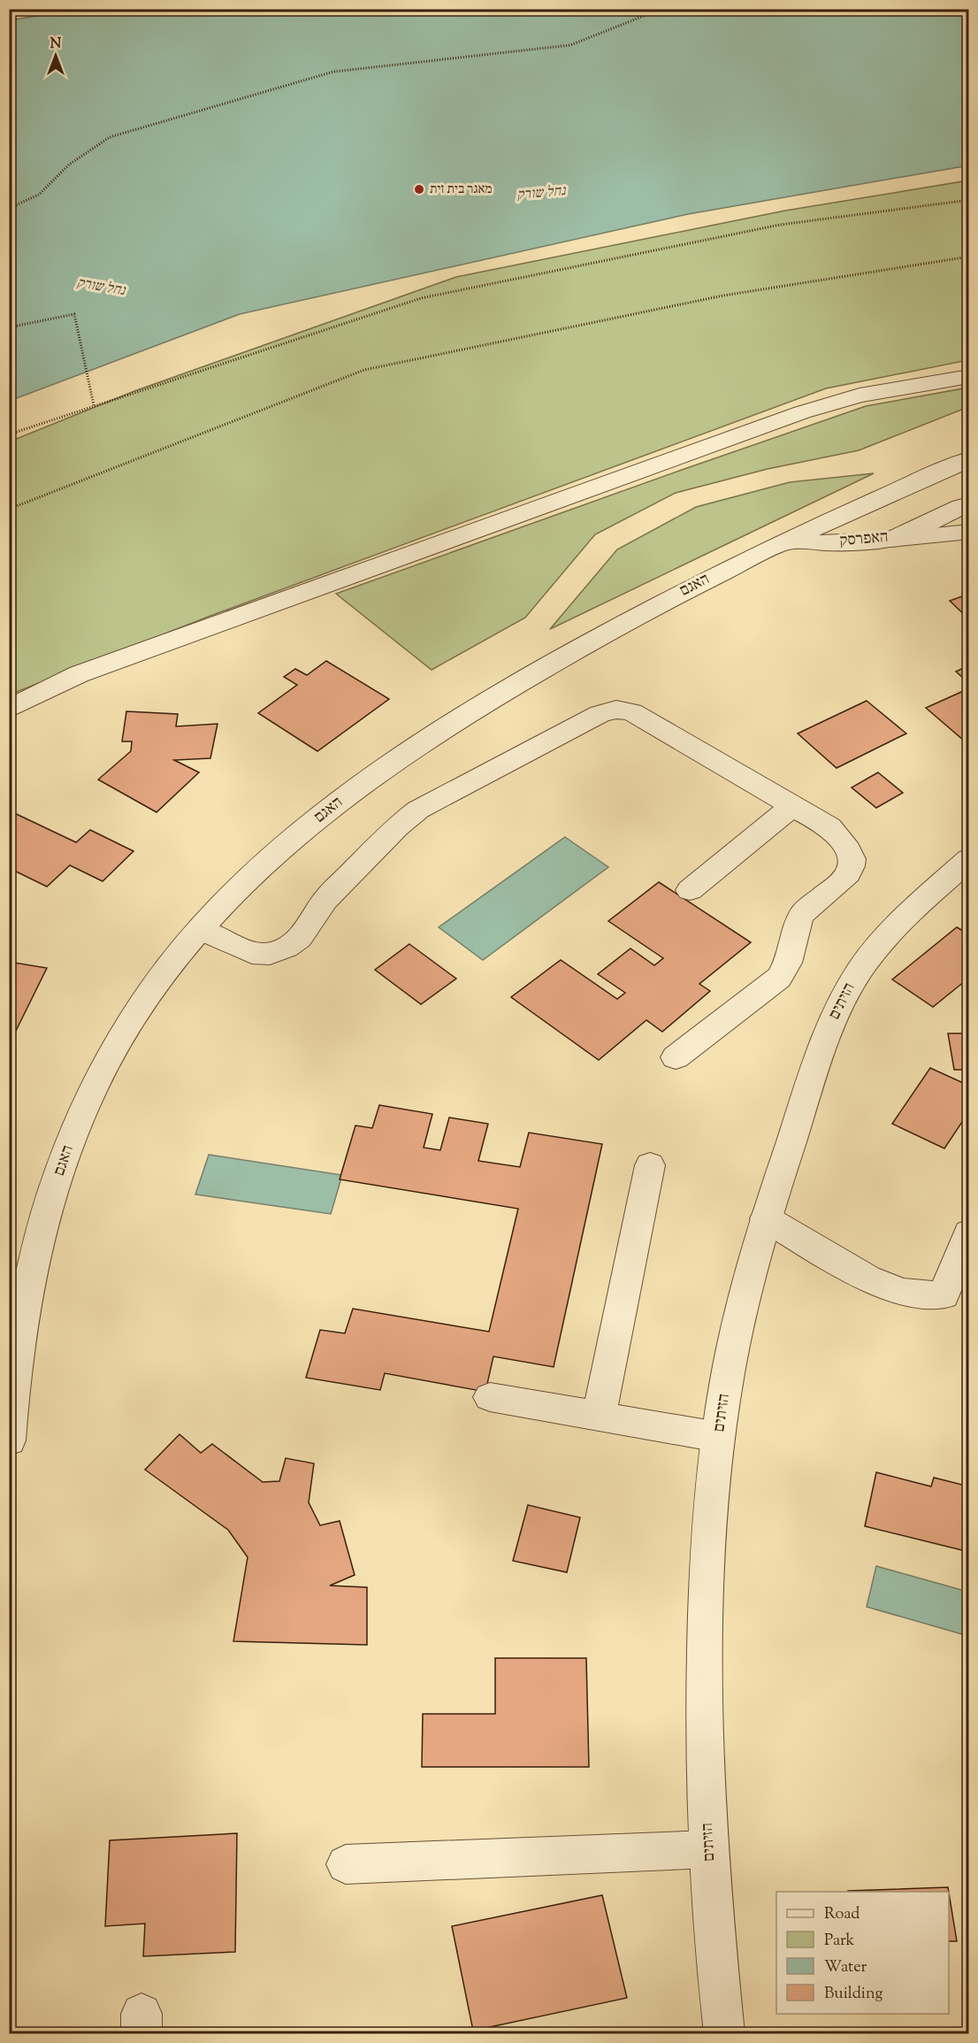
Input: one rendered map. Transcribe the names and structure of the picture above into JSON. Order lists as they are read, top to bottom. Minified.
{"streets":{"street":["האפרסק","האגם","הזיתים"]},"crossings":[["האפרסק","האגם"]],"water":["נחל שורק"],"places":["מאגר בית זית"],"legend":["Road","Park","Water","Building"],"north":"top"}
